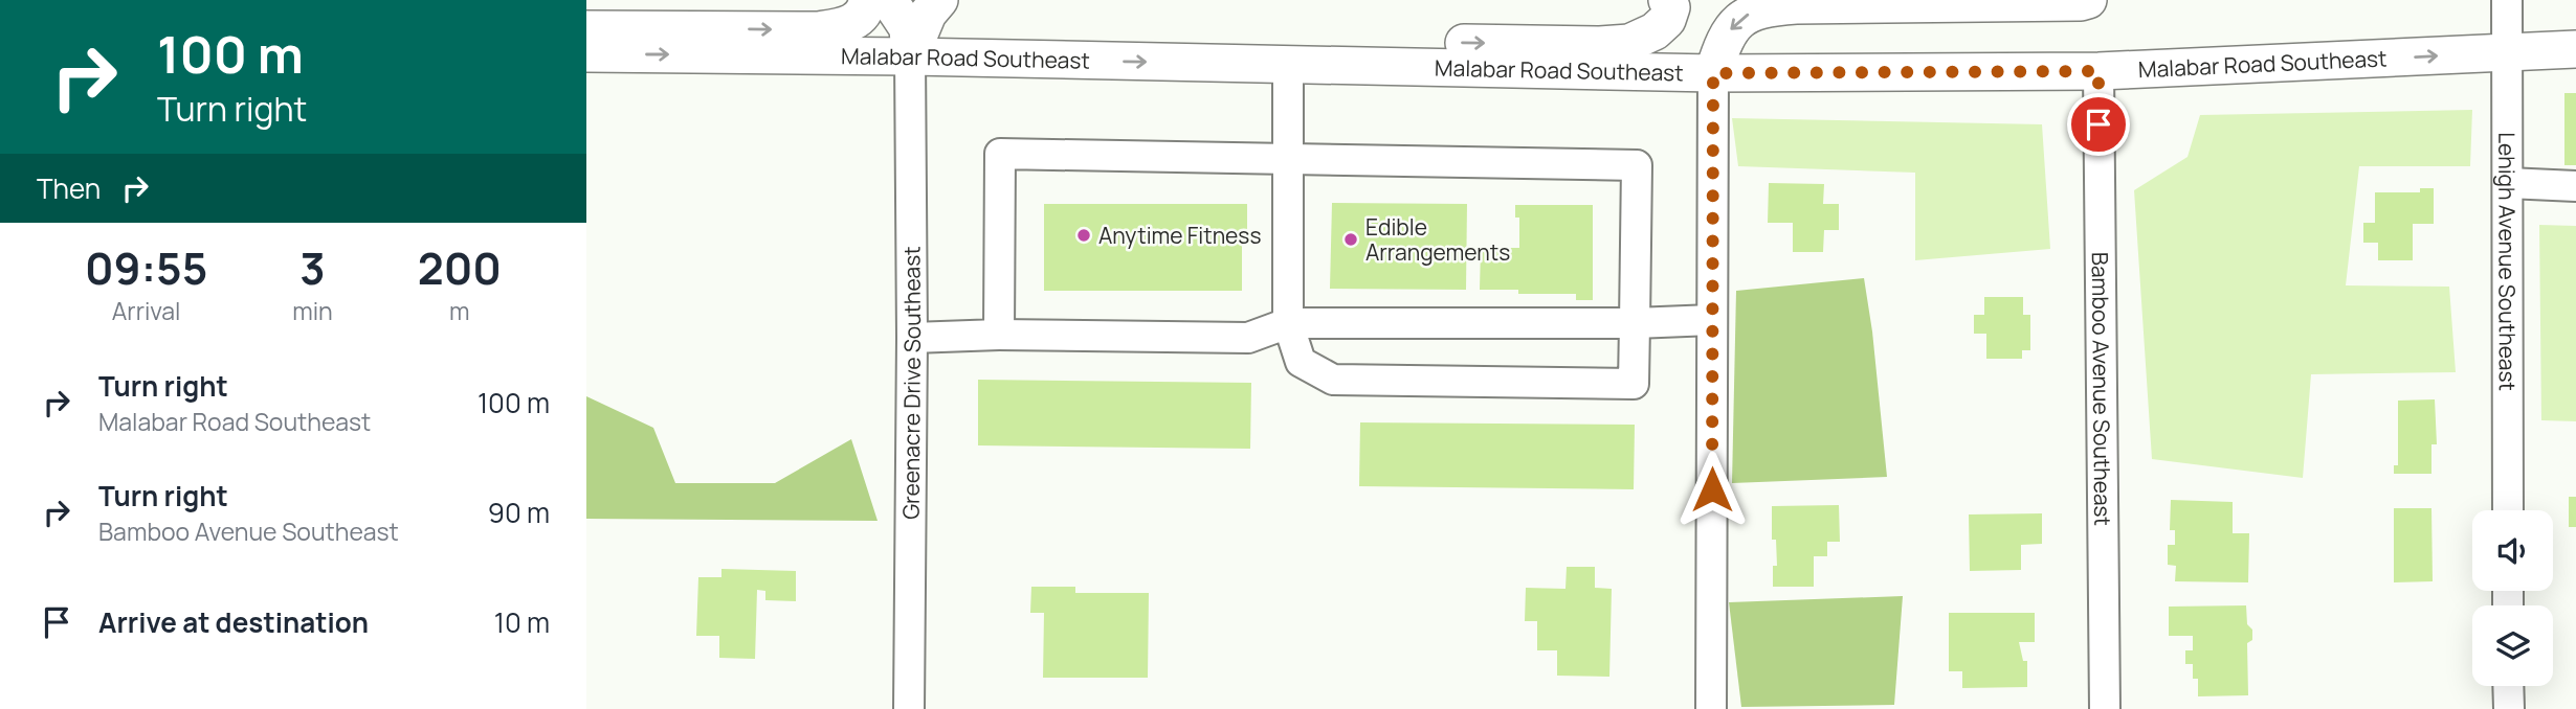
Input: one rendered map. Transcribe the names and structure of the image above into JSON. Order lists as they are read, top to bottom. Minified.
{"streets":{"main road":["Malabar Road Southeast"],"street":["Lehigh Avenue Southeast","Greenacre Drive Southeast","Bamboo Avenue Southeast"]},"crossings":[["Malabar Road Southeast","Lehigh Avenue Southeast"],["Malabar Road Southeast","Greenacre Drive Southeast"],["Malabar Road Southeast","Bamboo Avenue Southeast"]],"one_way":["Malabar Road Southeast"],"places":["Anytime Fitness","Edible Arrangements"],"page":{"turn":["100 m","Turn right"],"then":"Then","eta":["09:55","Arrival","3","min","200","m"],"list":[{"name":"Turn right","note":"Malabar Road Southeast","value":"100 m"},{"name":"Turn right","note":"Bamboo Avenue Southeast","value":"90 m"},{"name":"Arrive at destination","value":"10 m"}]}}
